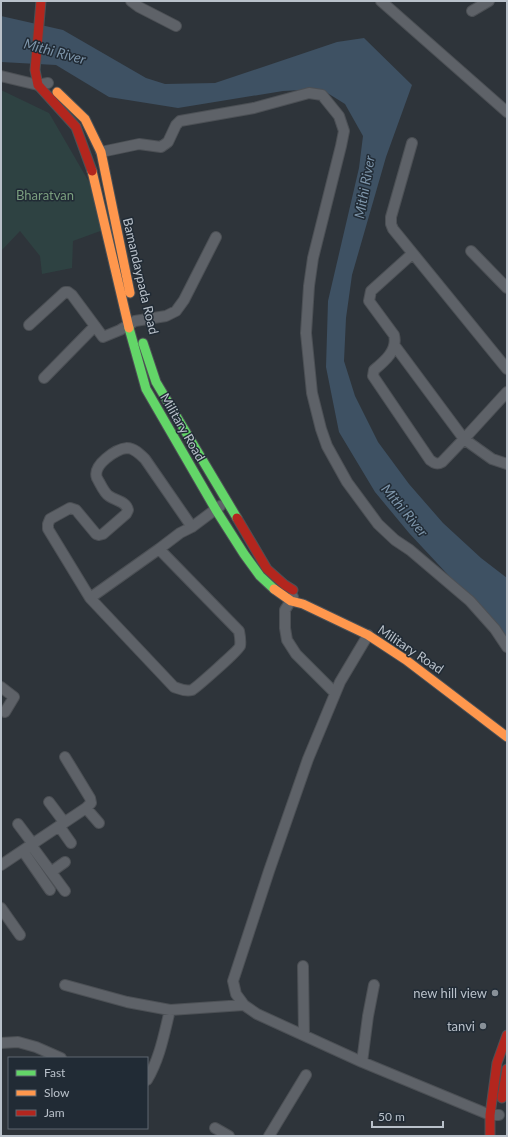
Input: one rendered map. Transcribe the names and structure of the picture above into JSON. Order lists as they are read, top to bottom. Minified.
{"streets":{"street":["Bamandaypada Road","Military Road"]},"crossings":[["Bamandaypada Road","Military Road"]],"water":["Mithi River"],"parks":["Bharatvan"],"places":["new hill view","tanvi"],"legend":["Fast","Slow","Jam"],"scale_bar":"50 m"}
